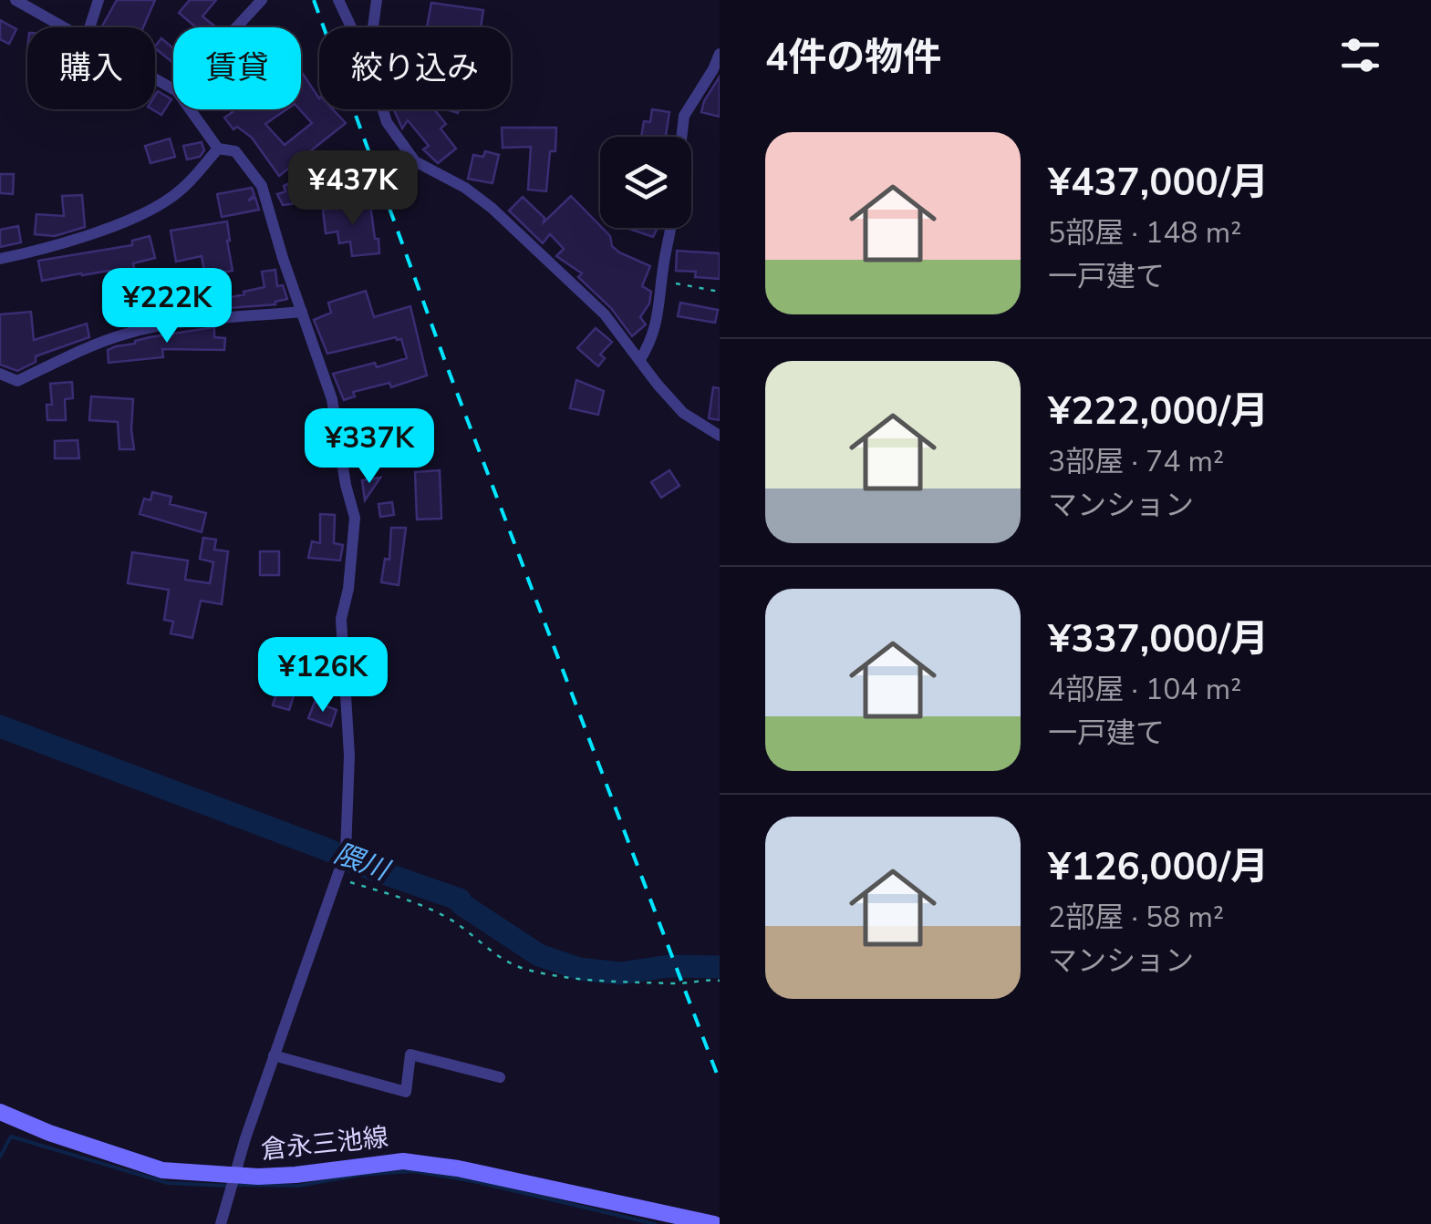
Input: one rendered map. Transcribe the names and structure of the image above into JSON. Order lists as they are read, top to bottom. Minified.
{"streets":{"main road":["倉永三池線"]},"water":["隈川"],"page":{"heading":"4件の物件","chip":["購入","賃貸","絞り込み"],"list":[{"name":"¥437,000/月","note":"5部屋 · 148 m² · 一戸建て"},{"name":"¥222,000/月","note":"3部屋 · 74 m² · マンション"},{"name":"¥337,000/月","note":"4部屋 · 104 m² · 一戸建て"},{"name":"¥126,000/月","note":"2部屋 · 58 m² · マンション"}],"price":["¥437K","¥222K","¥337K","¥126K"]}}
